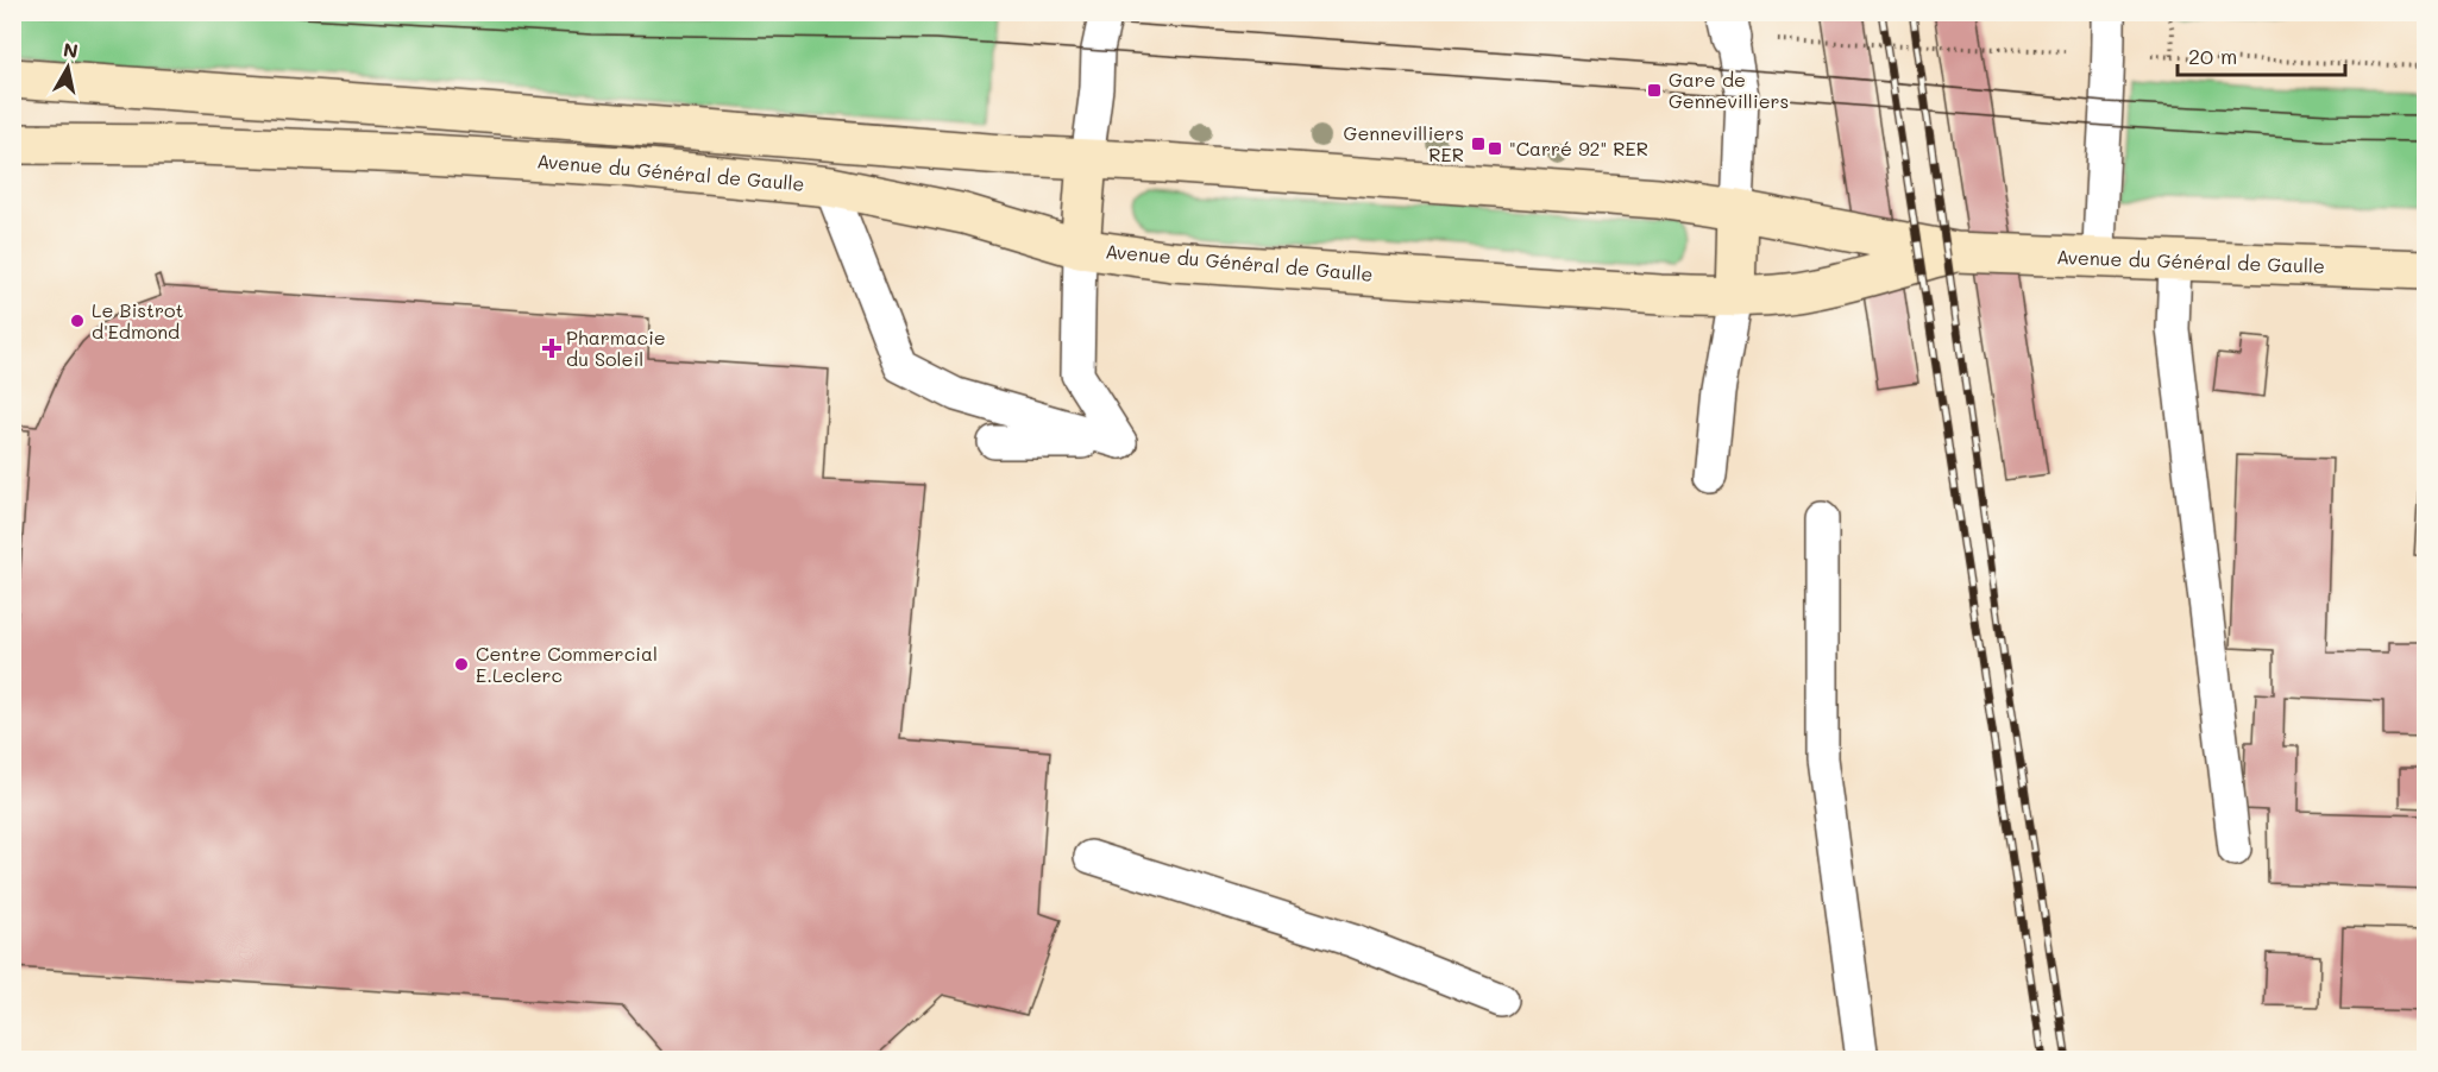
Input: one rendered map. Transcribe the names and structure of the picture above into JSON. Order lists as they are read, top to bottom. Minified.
{"streets":{"main road":["Avenue du Général de Gaulle"]},"places":{"transit":["Gare de Gennevilliers","Gennevilliers RER","\"Carré 92\" RER"],"other":["Le Bistrot d'Edmond","Centre Commercial E.Leclerc"],"health":["Pharmacie du Soleil"]},"scale_bar":"20 m","north":"top"}
